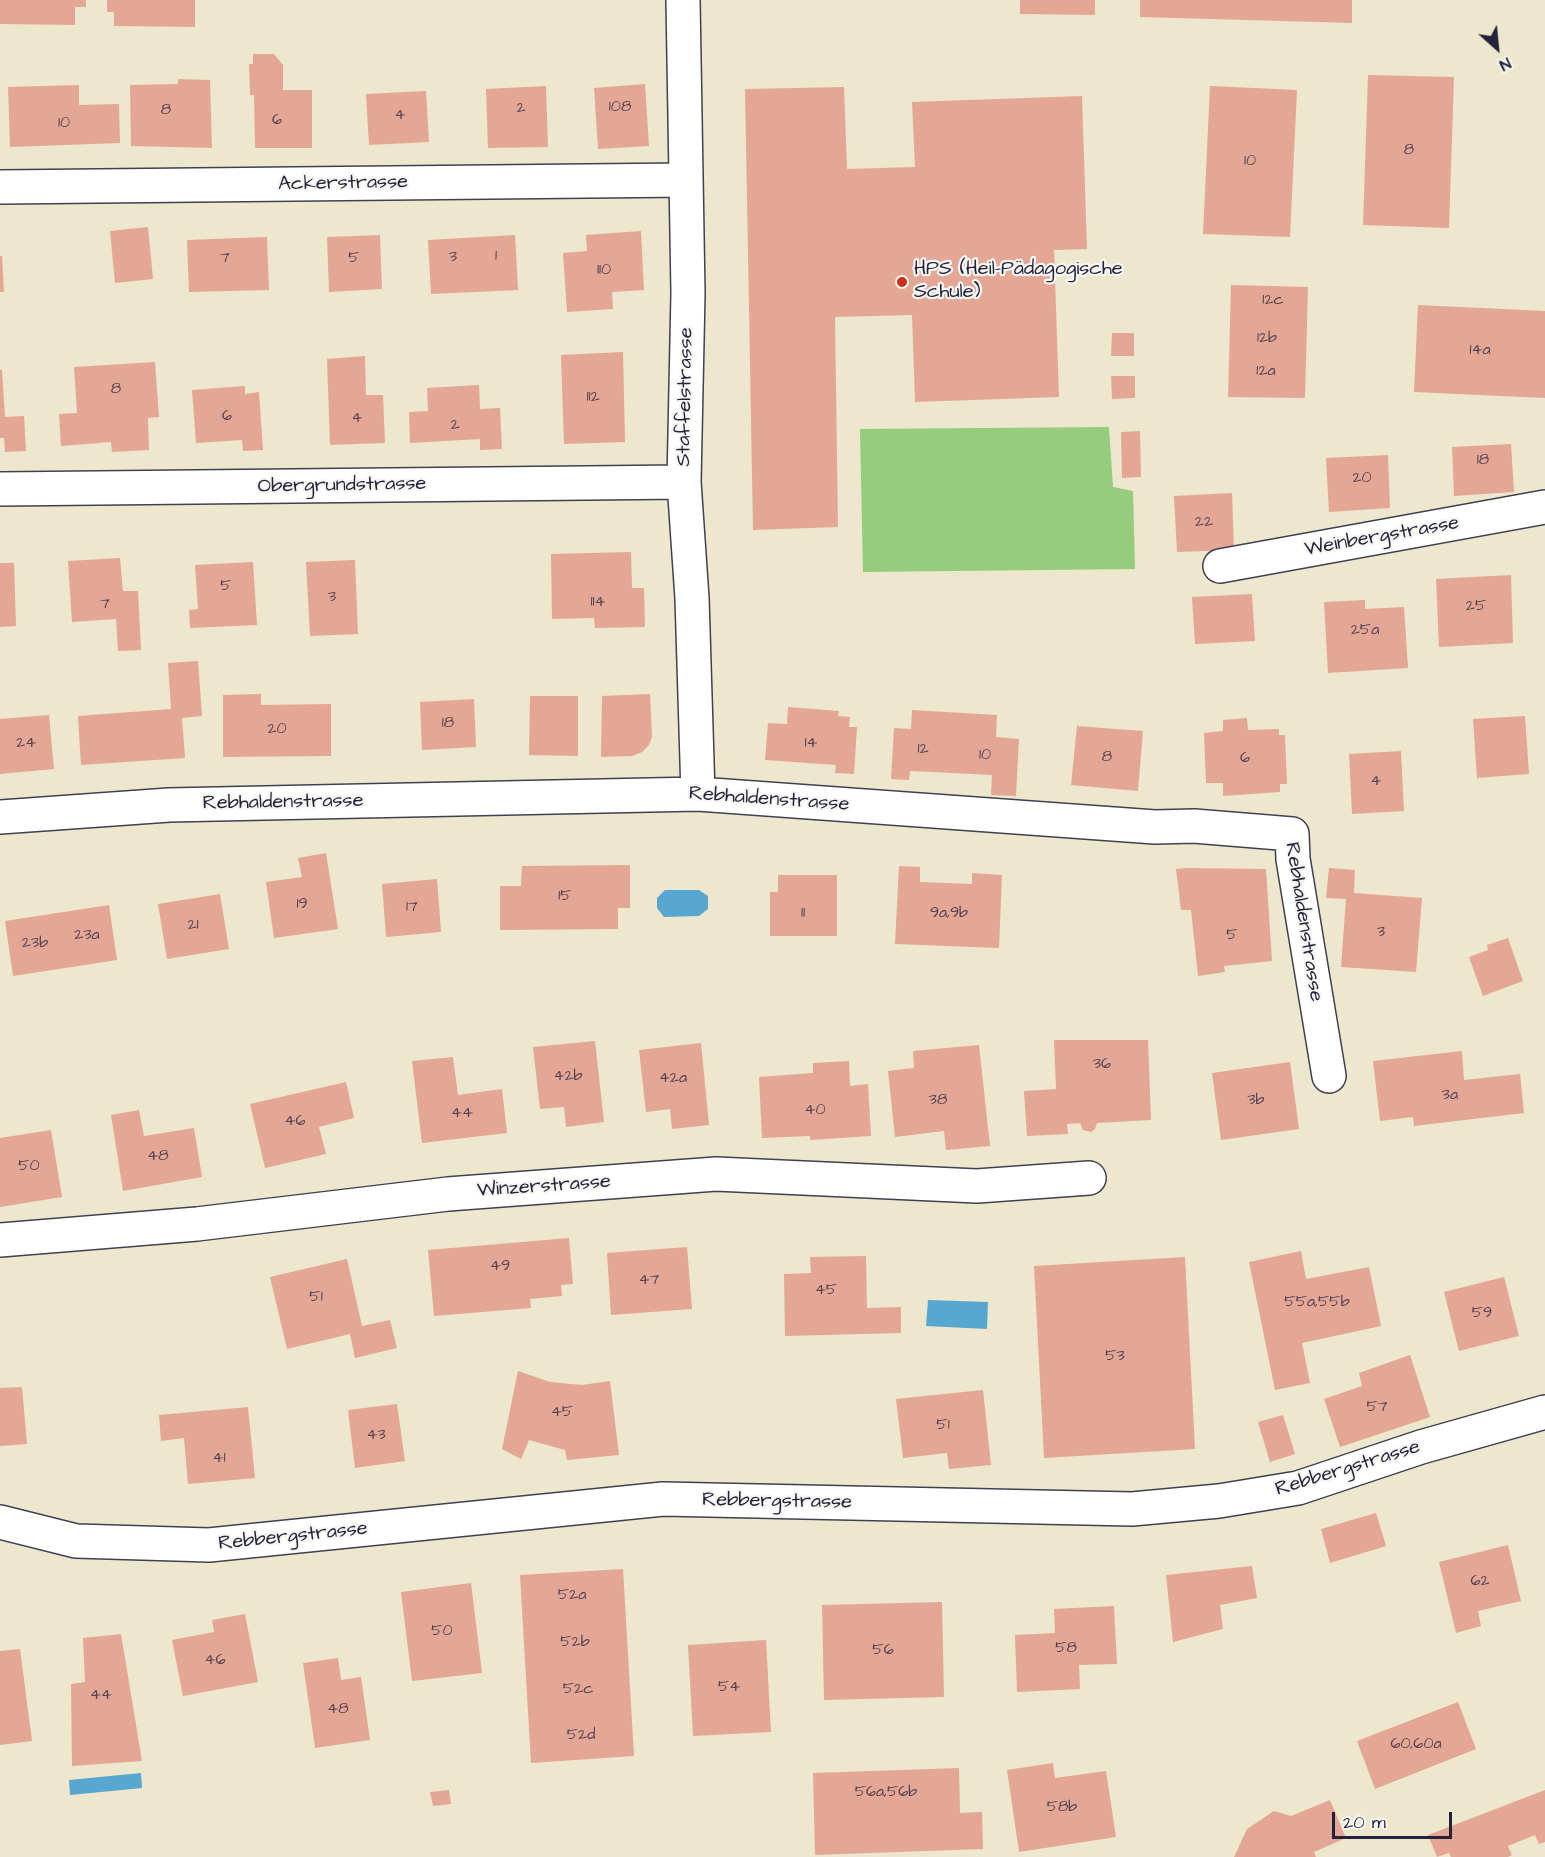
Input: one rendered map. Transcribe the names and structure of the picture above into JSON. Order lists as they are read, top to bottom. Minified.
{"streets":{"street":["Ackerstrasse","Staffelstrasse","Obergrundstrasse","Weinbergstrasse","Rebhaldenstrasse","Winzerstrasse","Rebbergstrasse"]},"crossings":[["Ackerstrasse","Staffelstrasse"],["Staffelstrasse","Obergrundstrasse"],["Staffelstrasse","Rebhaldenstrasse"]],"places":["HPS (Heil-Pädagogische Schule)"],"house_numbers":["108","2","8","4","6","10","8","10","1","3","7","5","110","12c","12b","14a","12a","8","112","6","4","2","18","20","22","5","3","114","7","25","25a","18","20","24","14","12","10","8","6","4","15","19","17","11","9a,9b","21","3","23a","5","23b","36","42b","42a","3a","38","3b","40","44","46","48","50","49","47","45","51","55a,55b","59","53","57","45","51","43","41","62","52a","50","52b","58","56","46","54","52c","44","48","52d","60,60a","56a,56b","58b"],"scale_bar":"20 m","north":"bottom right"}
